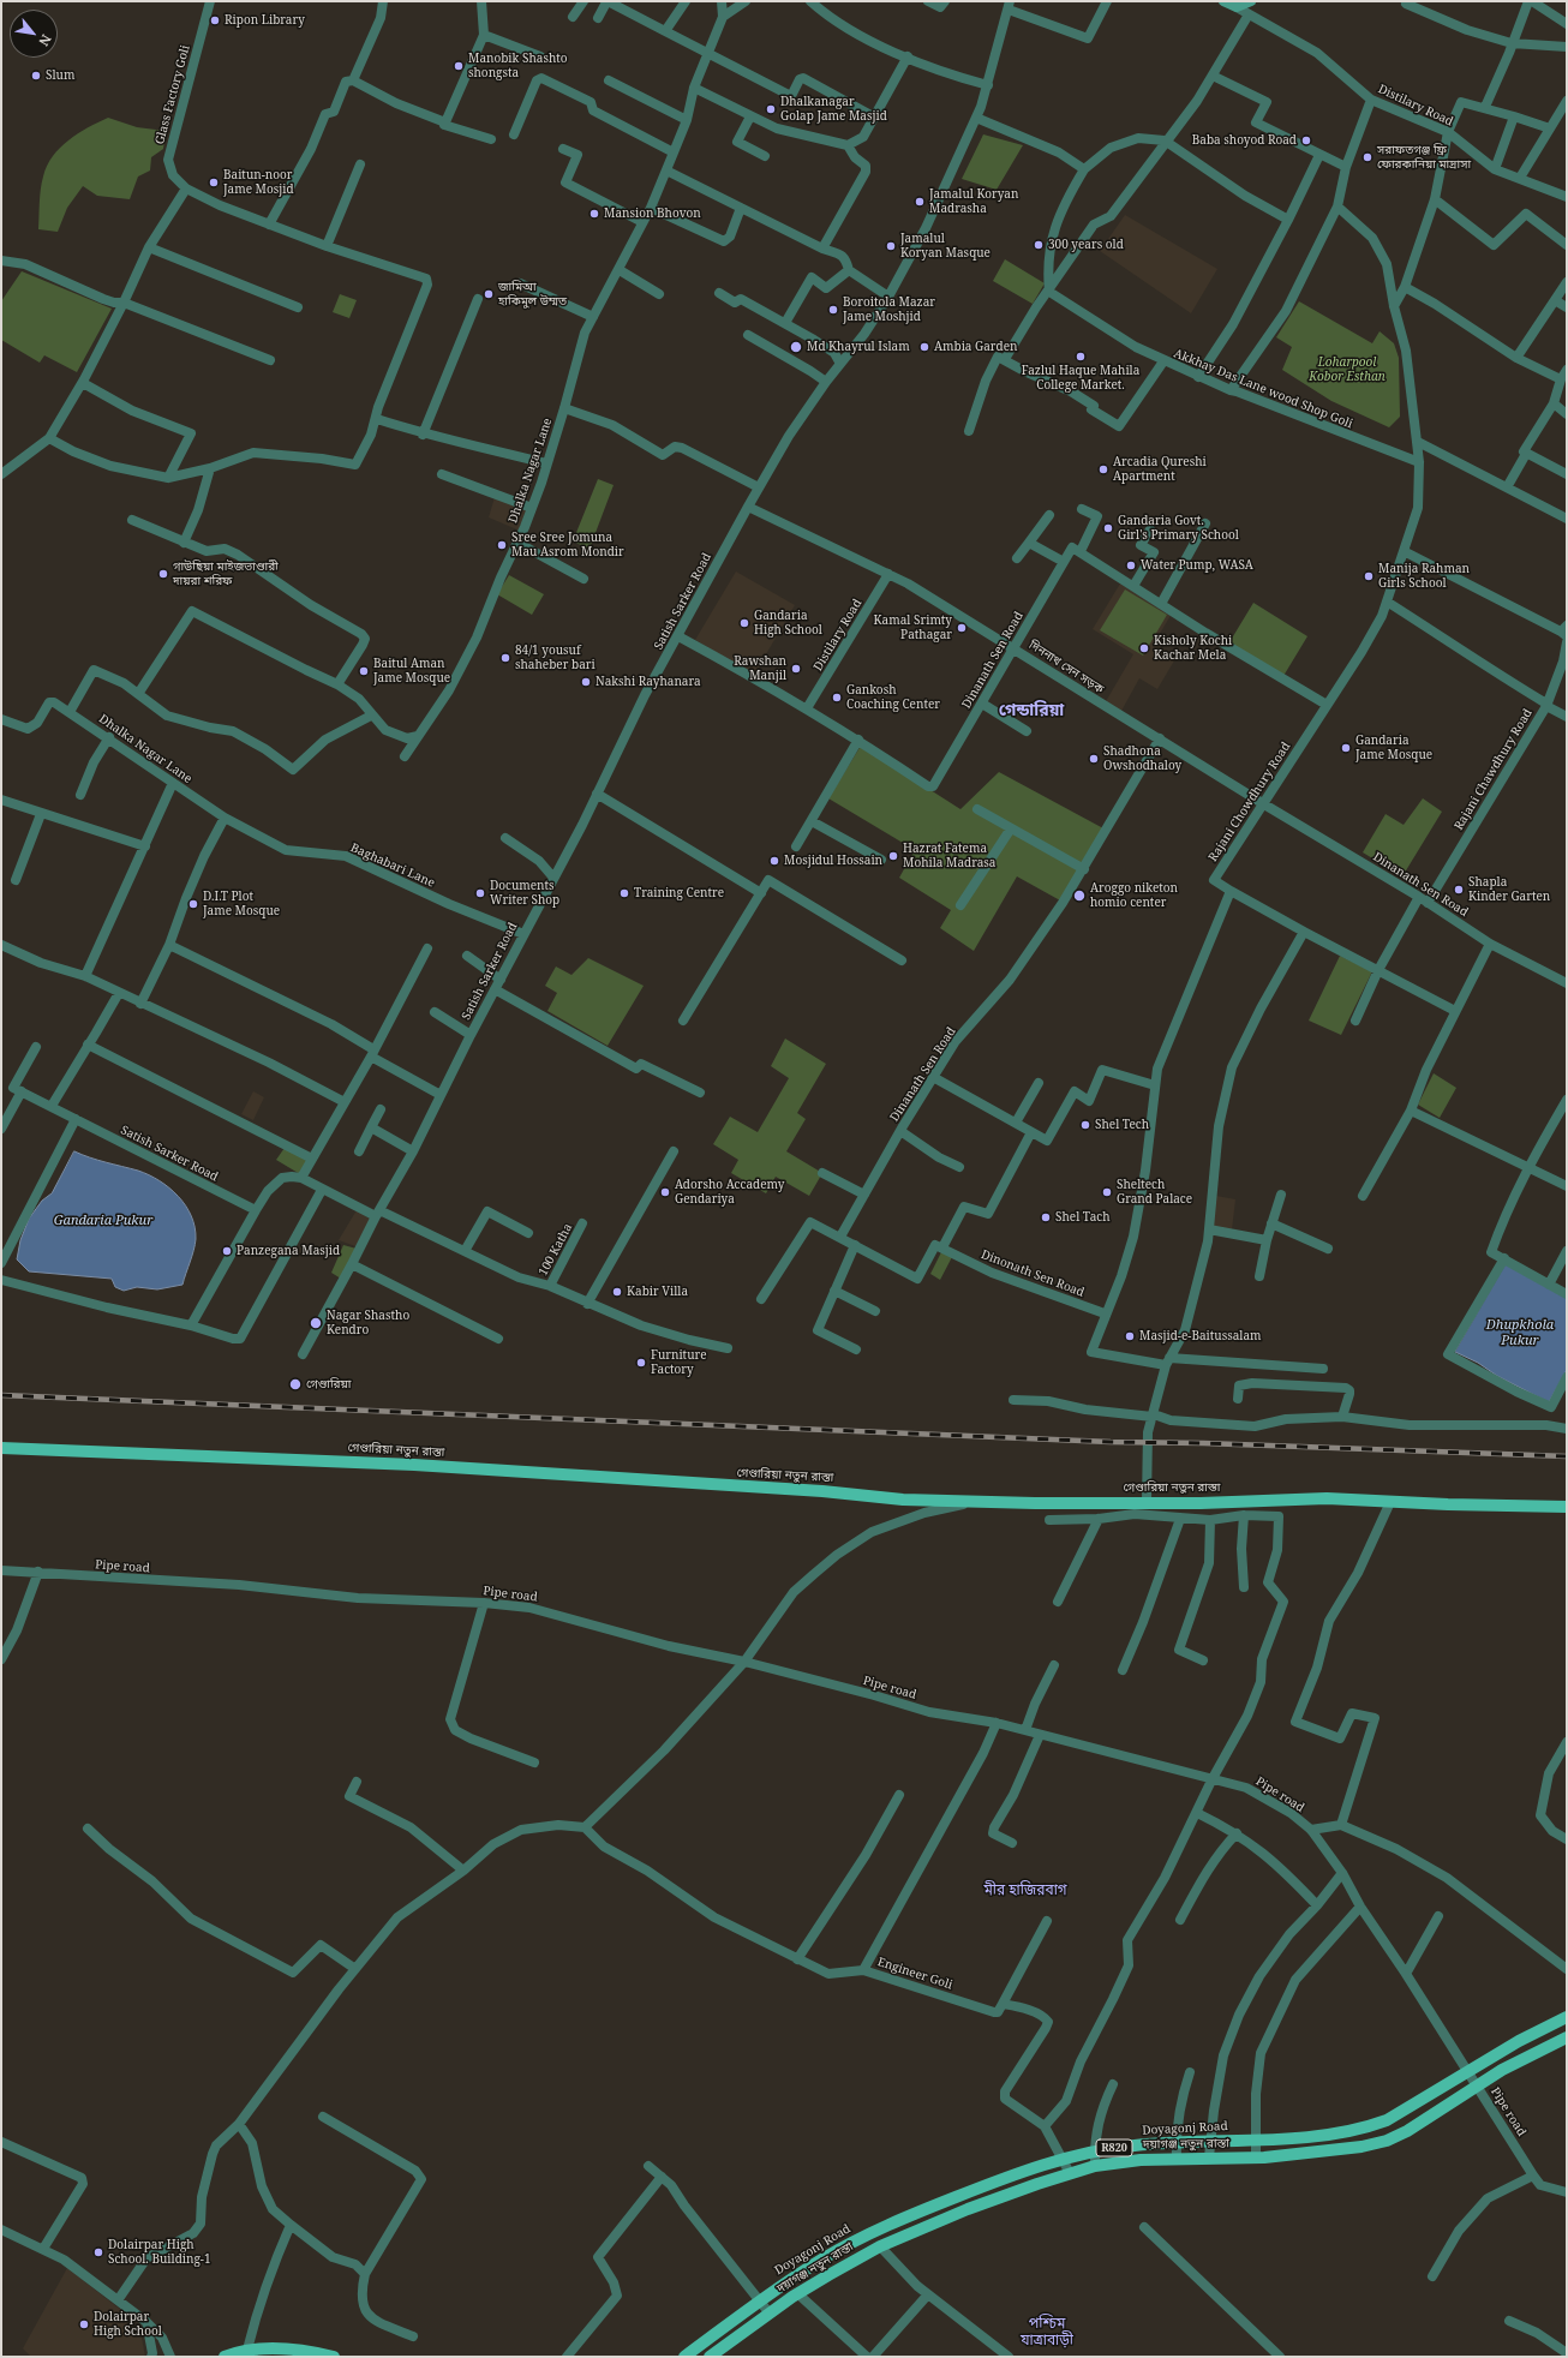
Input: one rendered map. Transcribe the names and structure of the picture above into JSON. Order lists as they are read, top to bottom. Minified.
{"streets":{"main road":["গেণ্ডারিয়া নতুন রাস্তা","Doyagonj Road","দয়াগঞ্জ নতুন রাস্তা","R820"],"street":["Glass Factory Goli","Distilary Road","Akkhay Das Lane wood Shop Goli","Dhalka Nagar Lane","Satish Sarker Road","Dinanath Sen Road","দিননাথ সেন সড়ক","Rajani Chawdhury Road","Rajani Chowdhury Road","Baghabari Lane","100 Katha","Dinonath Sen Road","Pipe road","Engineer Goli"]},"crossings":[["Distilary Road","Dinanath Sen Road"],["Distilary Road","দিননাথ সেন সড়ক"],["Akkhay Das Lane wood Shop Goli","Rajani Chowdhury Road"],["Dhalka Nagar Lane","Baghabari Lane"],["Satish Sarker Road","Dinanath Sen Road"],["Satish Sarker Road","দিননাথ সেন সড়ক"],["Satish Sarker Road","Baghabari Lane"],["Dinanath Sen Road","দিননাথ সেন সড়ক"],["Dinanath Sen Road","Rajani Chawdhury Road"],["Dinanath Sen Road","Rajani Chowdhury Road"],["দিননাথ সেন সড়ক","Rajani Chowdhury Road"],["Pipe road","Doyagonj Road"],["Pipe road","দয়াগঞ্জ নতুন রাস্তা"],["Engineer Goli","Doyagonj Road"],["Engineer Goli","দয়াগঞ্জ নতুন রাস্তা"]],"districts":["গেন্ডারিয়া","মীর হাজিরবাগ","পশ্চিম যাত্রাবাড়ী"],"water":["Gandaria Pukur","Dhupkhola Pukur"],"parks":["Loharpool Kobor Esthan"],"places":["Ripon Library","Manobik Shashto shongsta","Slum","Dhalkanagar Golap Jame Masjid","Baba shoyod Road","সরাফতগঞ্জ ফ্রি ফোরকানিয়া মাদ্রাসা","Baitun-noor Jame Mosjid","Jamalul Koryan Madrasha","Mansion Bhovon","300 years old","Jamalul Koryan Masque","জামিআ হাকিমুল উম্মত","Boroitola Mazar Jame Moshjid","Md Khayrul Islam","Ambia Garden","Fazlul Haque Mahila College Market.","Arcadia Qureshi Apartment","Gandaria Govt. Girl's Primary School","Sree Sree Jomuna Mau Asrom Mondir","Water Pump, WASA","গাউছিয়া মাইজভাণ্ডারী দায়রা শরিফ","Manija Rahman Girls School","Gandaria High School","Kamal Srimty Pathagar","Kisholy Kochi Kachar Mela","84/1 yousuf shaheber bari","Rawshan Manjil","Baitul Aman Jame Mosque","Nakshi Rayhanara","Gankosh Coaching Center","Gandaria Jame Mosque","Shadhona Owshodhaloy","Hazrat Fatema Mohila Madrasa","Mosjidul Hossain","Shapla Kinder Garten","Documents Writer Shop","Training Centre","Aroggo niketon homio center","D.I.T Plot Jame Mosque","Shel Tech","Adorsho Accademy Gendariya","Sheltech Grand Palace","Shel Tach","Panzegana Masjid","Kabir Villa","Nagar Shastho Kendro","Masjid-e-Baitussalam","Furniture Factory","গেণ্ডারিয়া","Dolairpar High School. Building-1","Dolairpar High School"],"north":"bottom right"}
